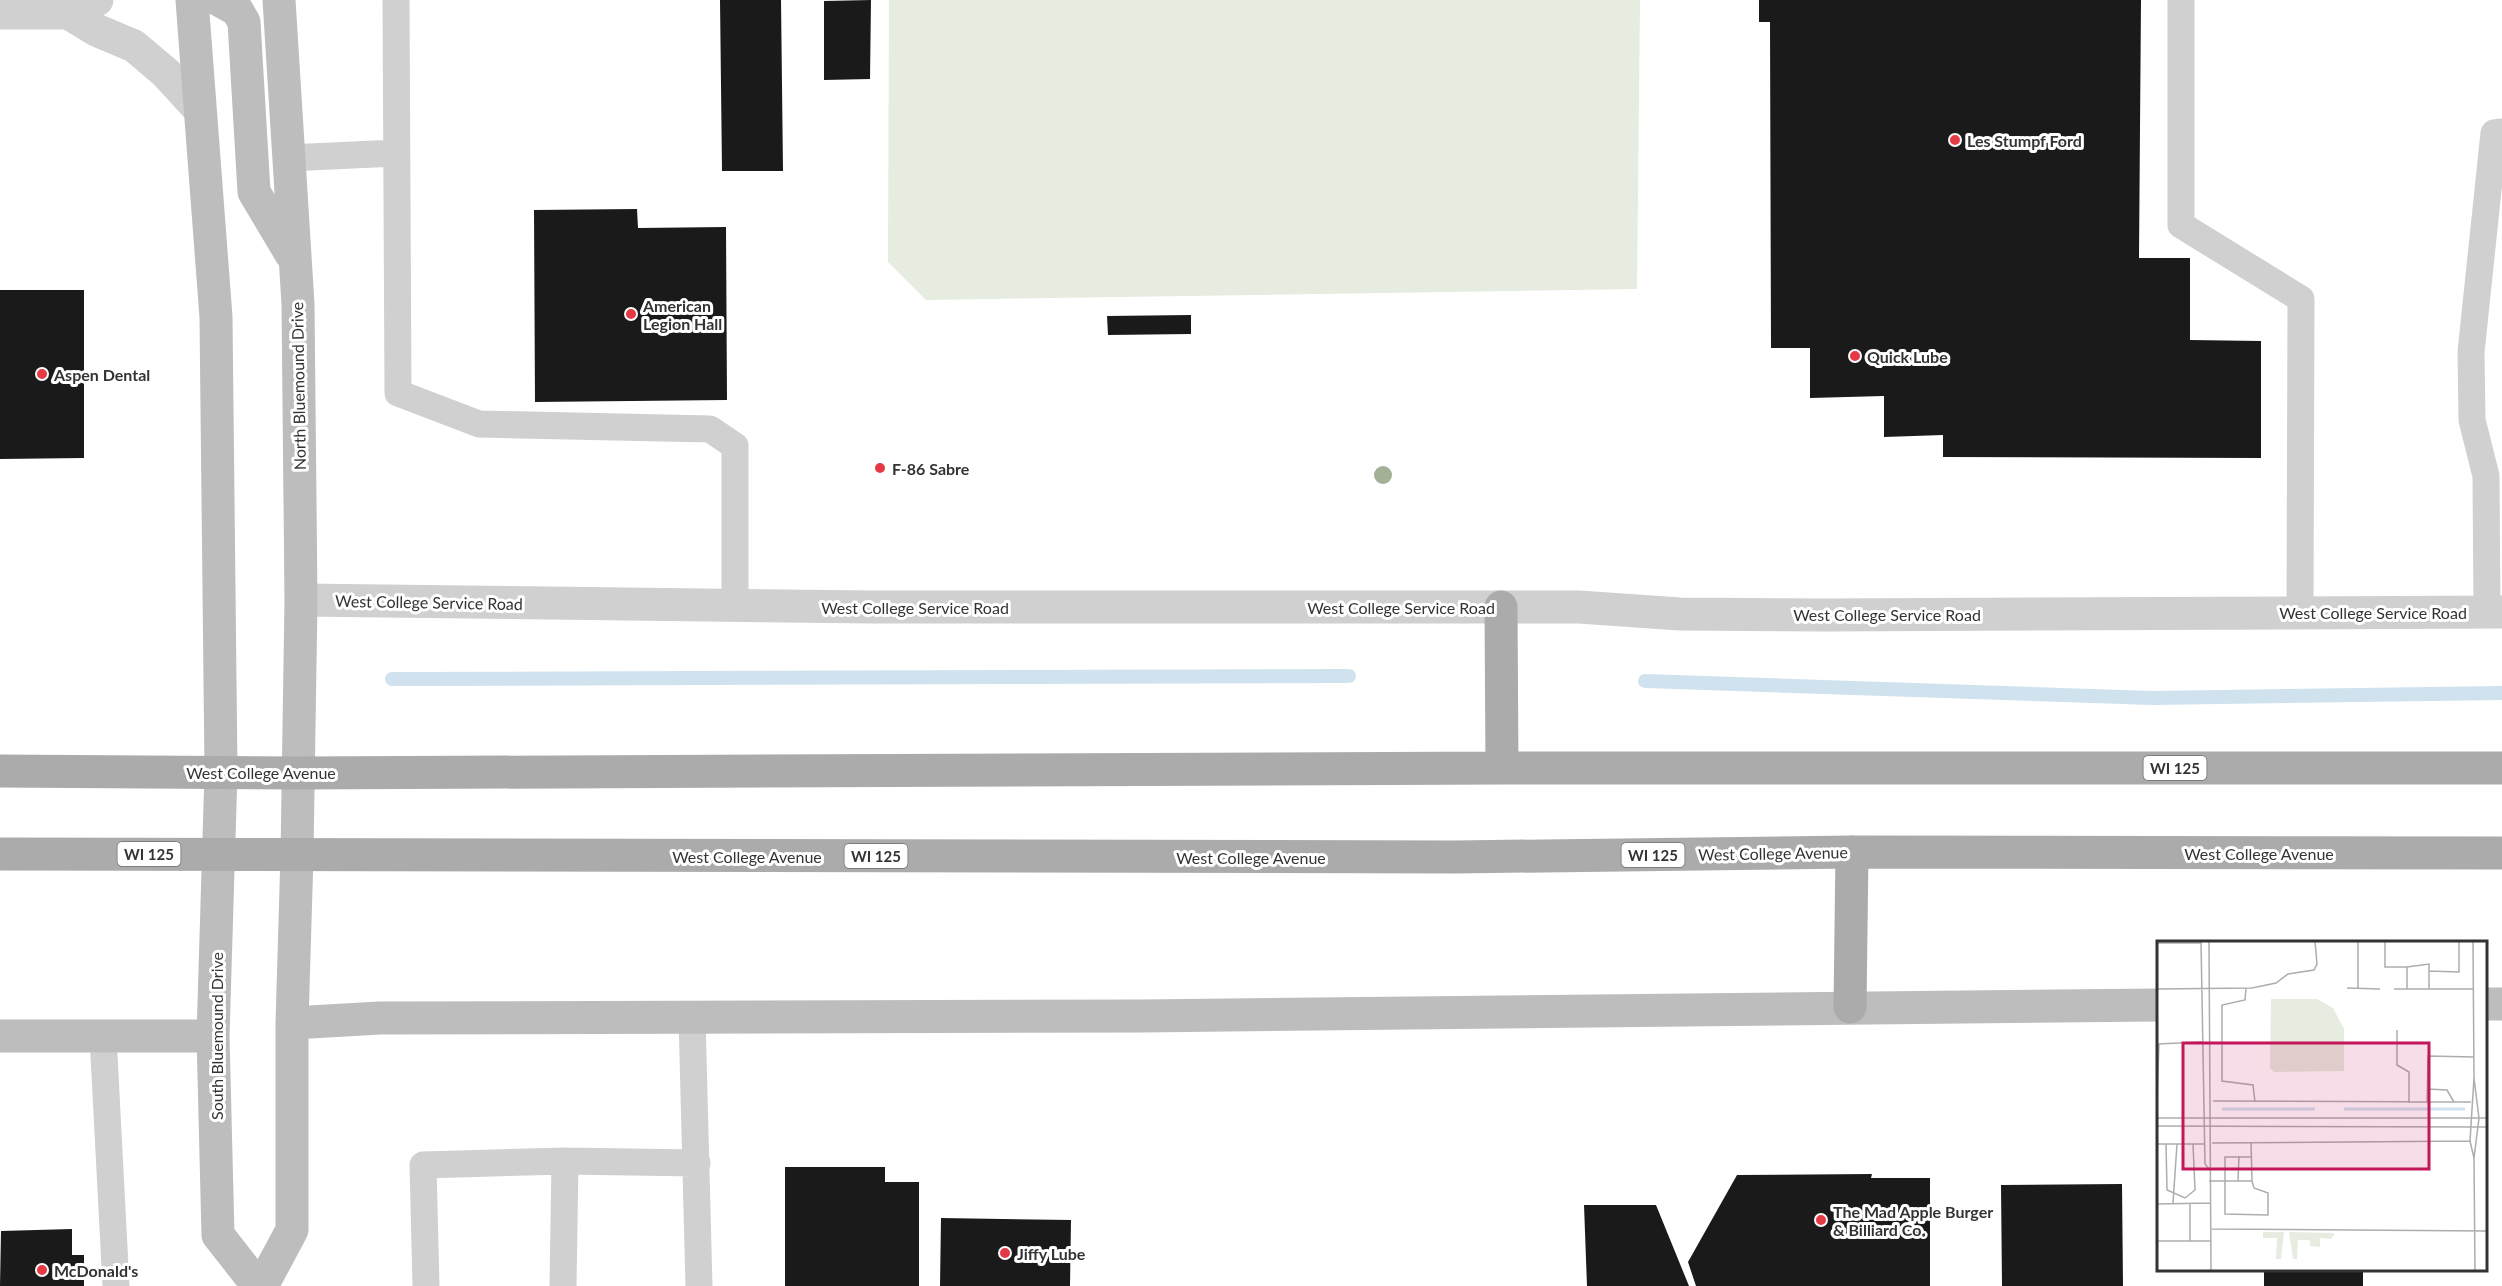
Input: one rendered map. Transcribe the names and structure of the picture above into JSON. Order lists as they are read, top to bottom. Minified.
{"streets":{"main road":["North Bluemound Drive","WI 125","West College Avenue","South Bluemound Drive"],"street":["West College Service Road"]},"crossings":[["North Bluemound Drive","West College Service Road"],["North Bluemound Drive","West College Avenue"],["North Bluemound Drive","South Bluemound Drive"],["West College Avenue","South Bluemound Drive"]],"places":["Les Stumpf Ford","American Legion Hall","Quick Lube","Aspen Dental","F-86 Sabre","The Mad Apple Burger & Billiard Co.","Jiffy Lube","McDonald's"]}
